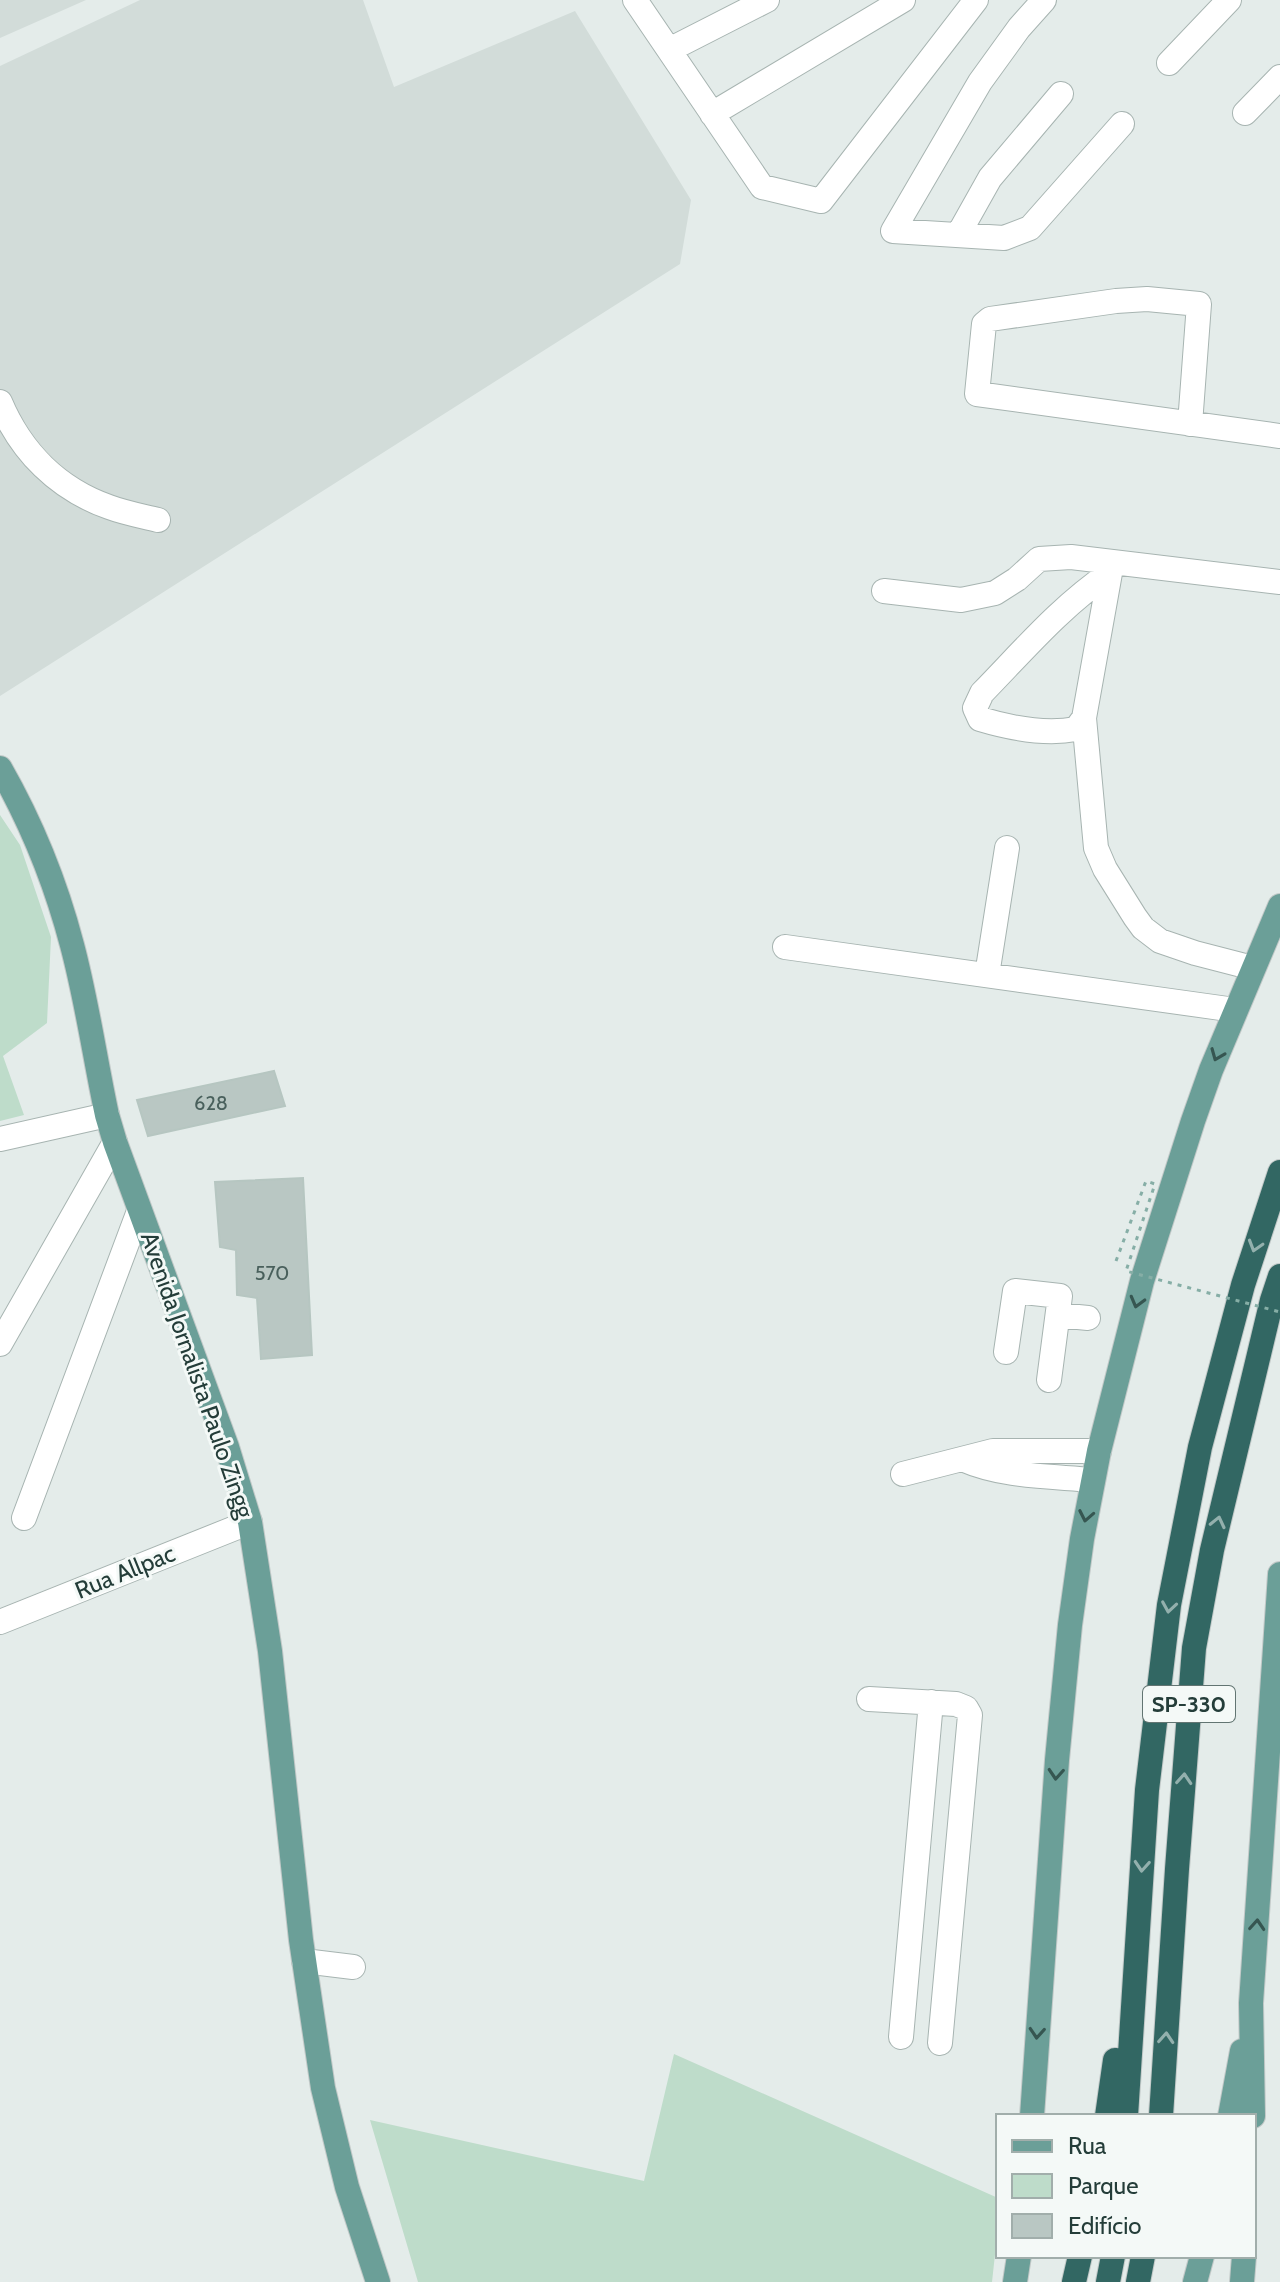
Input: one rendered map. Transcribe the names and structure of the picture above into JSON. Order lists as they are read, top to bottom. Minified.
{"streets":{"highway":["SP-330"],"main road":["Avenida Jornalista Paulo Zingg"],"street":["Rua Allpac"]},"crossings":[["Avenida Jornalista Paulo Zingg","Rua Allpac"]],"house_numbers":["628","570"],"legend":["Rua","Parque","Edifício"]}
